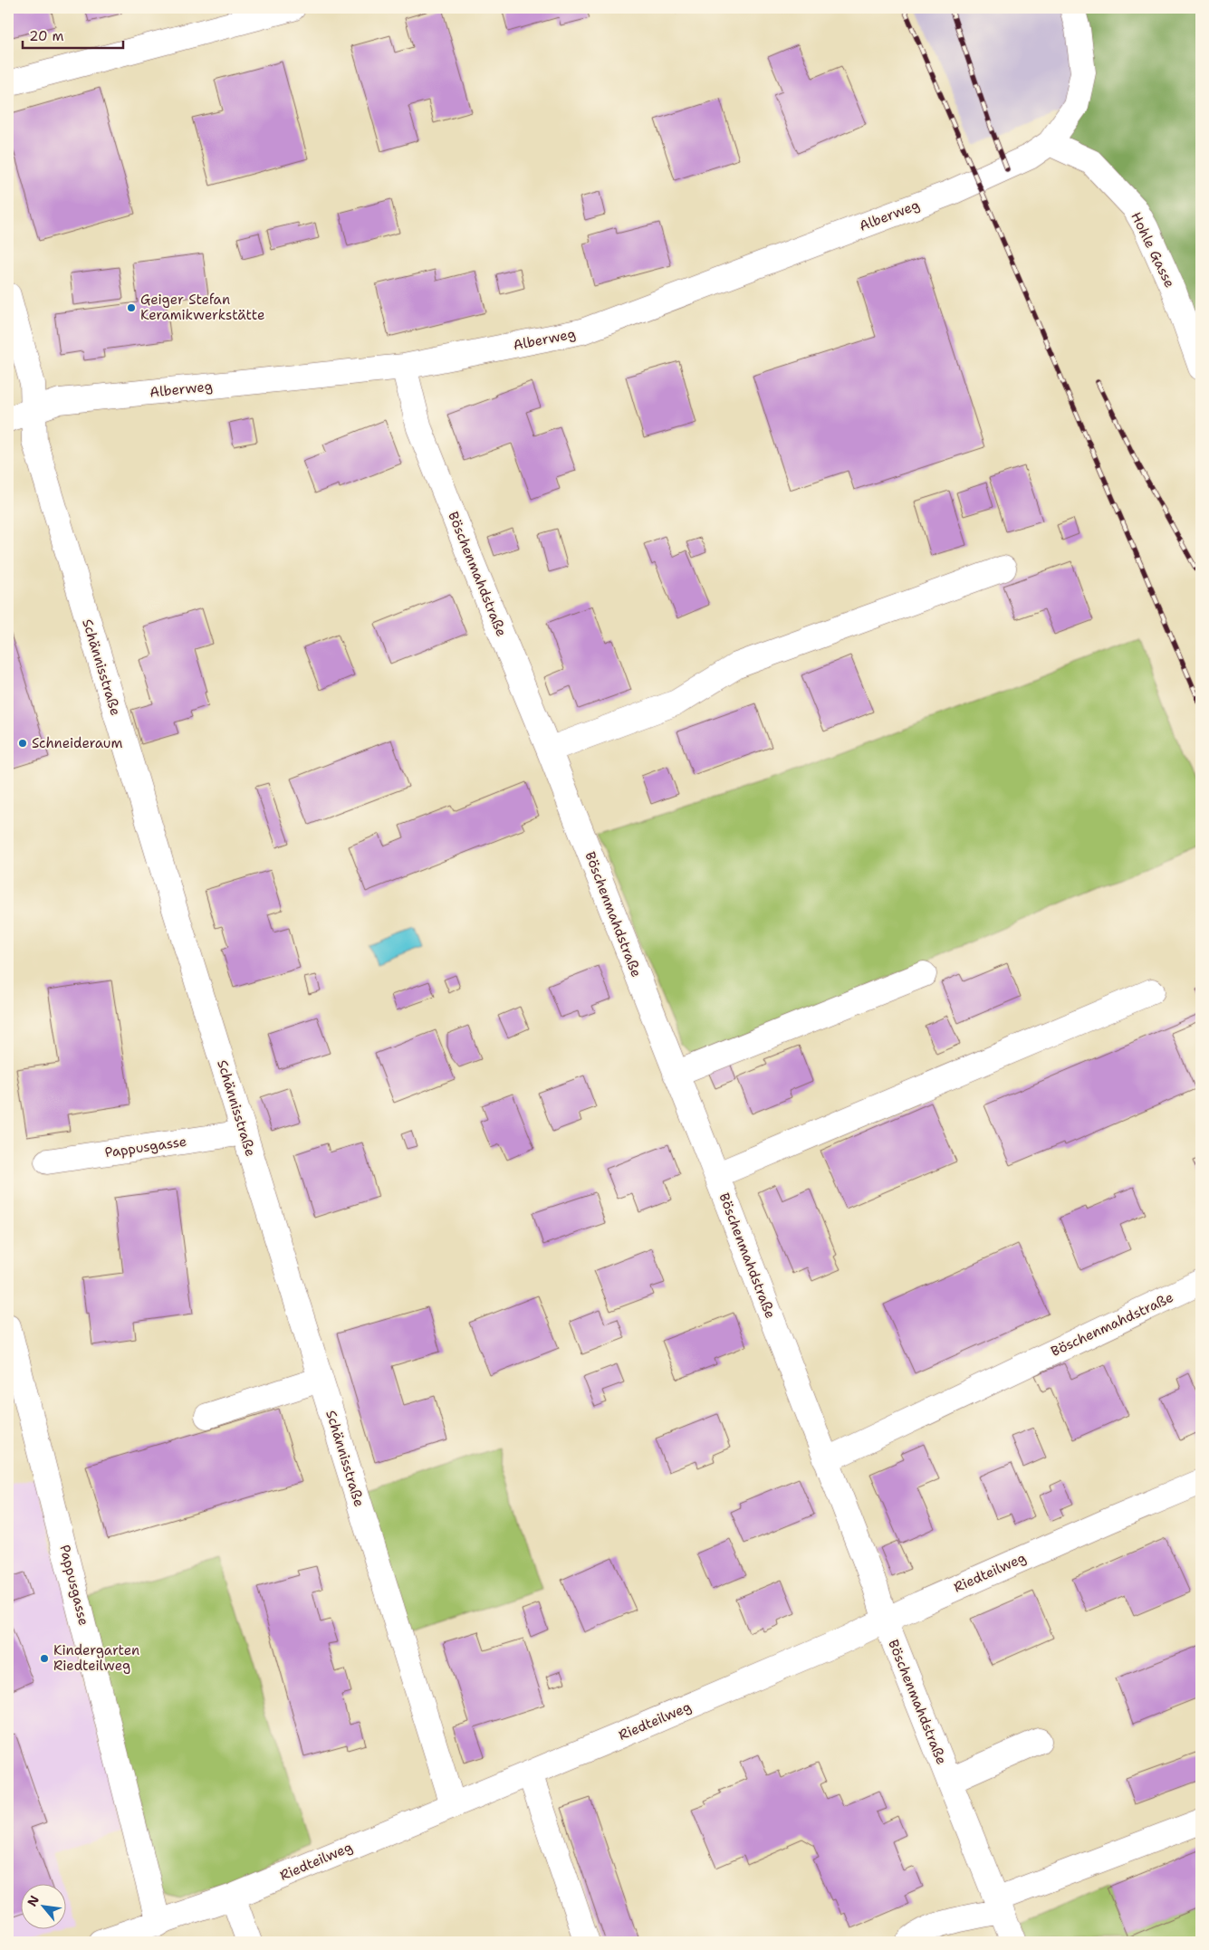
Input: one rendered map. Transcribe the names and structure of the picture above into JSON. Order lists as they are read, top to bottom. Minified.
{"streets":{"street":["Alberweg","Hohle Gasse","Böschenmahdstraße","Schännisstraße","Pappusgasse","Riedteilweg"]},"crossings":[["Alberweg","Hohle Gasse"],["Alberweg","Böschenmahdstraße"],["Alberweg","Schännisstraße"],["Böschenmahdstraße","Riedteilweg"],["Schännisstraße","Pappusgasse"],["Schännisstraße","Riedteilweg"],["Pappusgasse","Riedteilweg"]],"places":["Geiger Stefan Keramikwerkstätte","Schneideraum","Kindergarten Riedteilweg"],"scale_bar":"20 m","north":"top left"}
